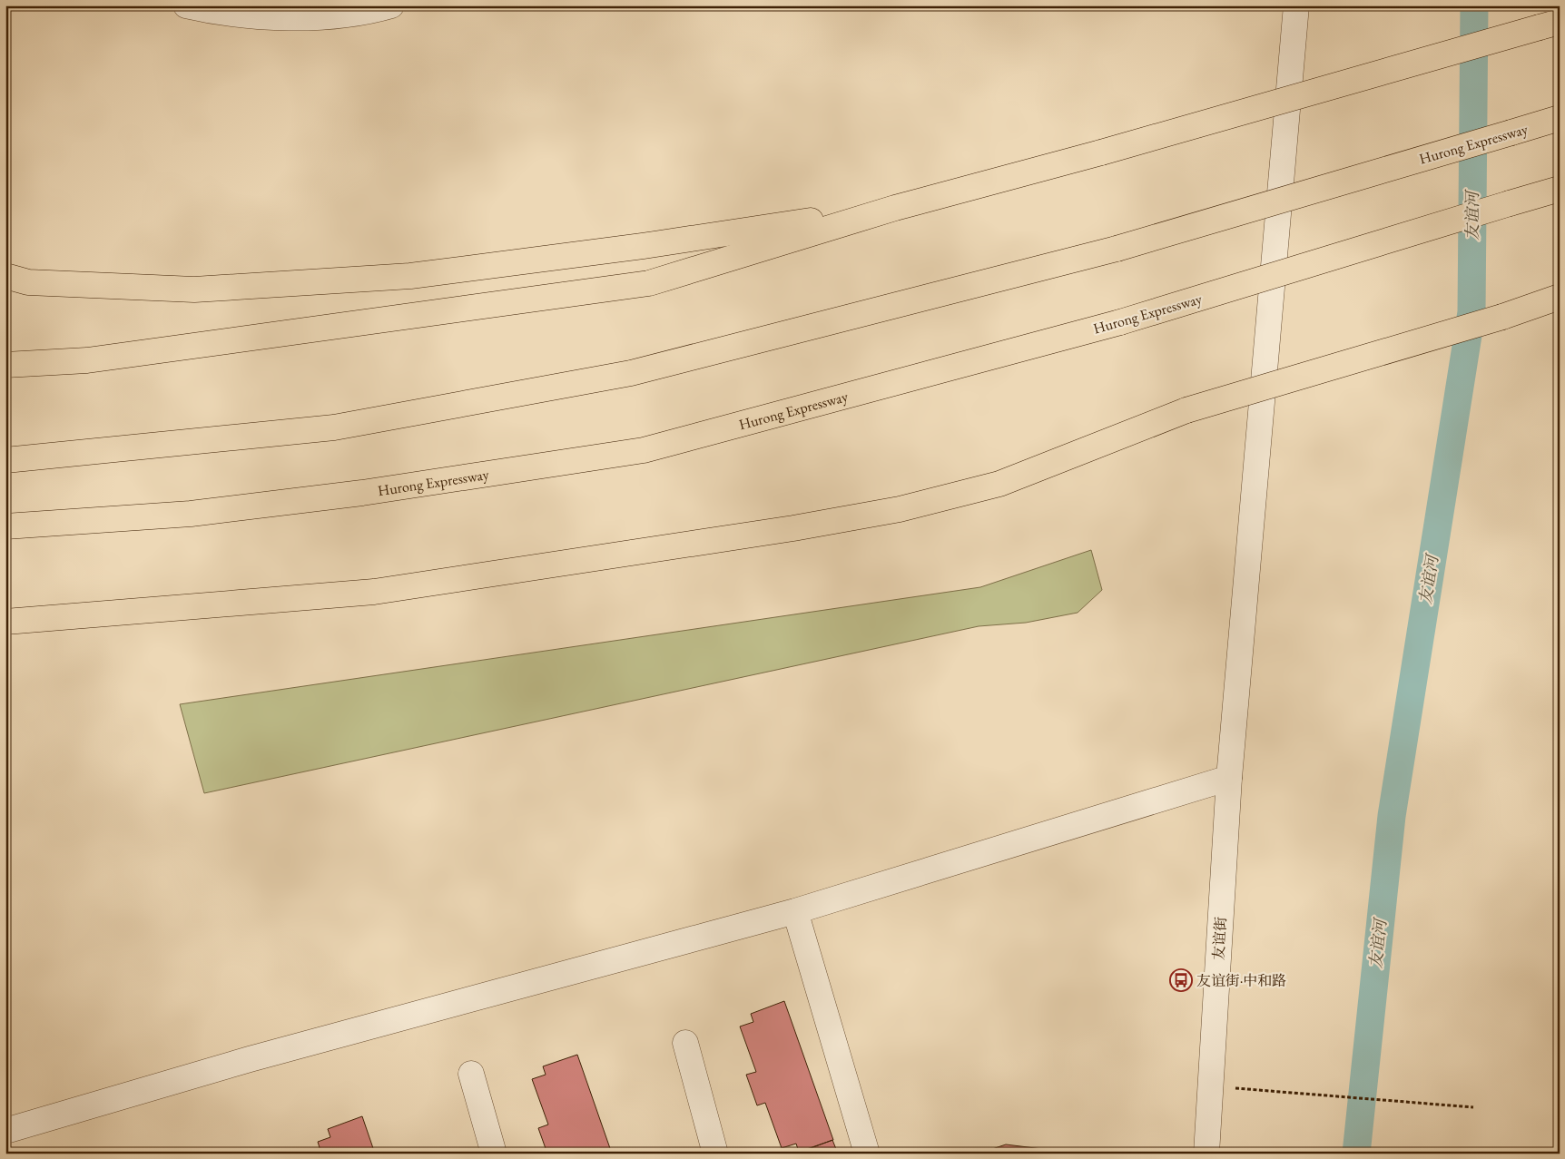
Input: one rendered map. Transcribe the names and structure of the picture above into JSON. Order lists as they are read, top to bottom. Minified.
{"streets":{"highway":["Hurong Expressway"],"street":["友谊街"]},"water":["友谊河"],"places":{"bus stop":["友谊街·中和路"]}}
